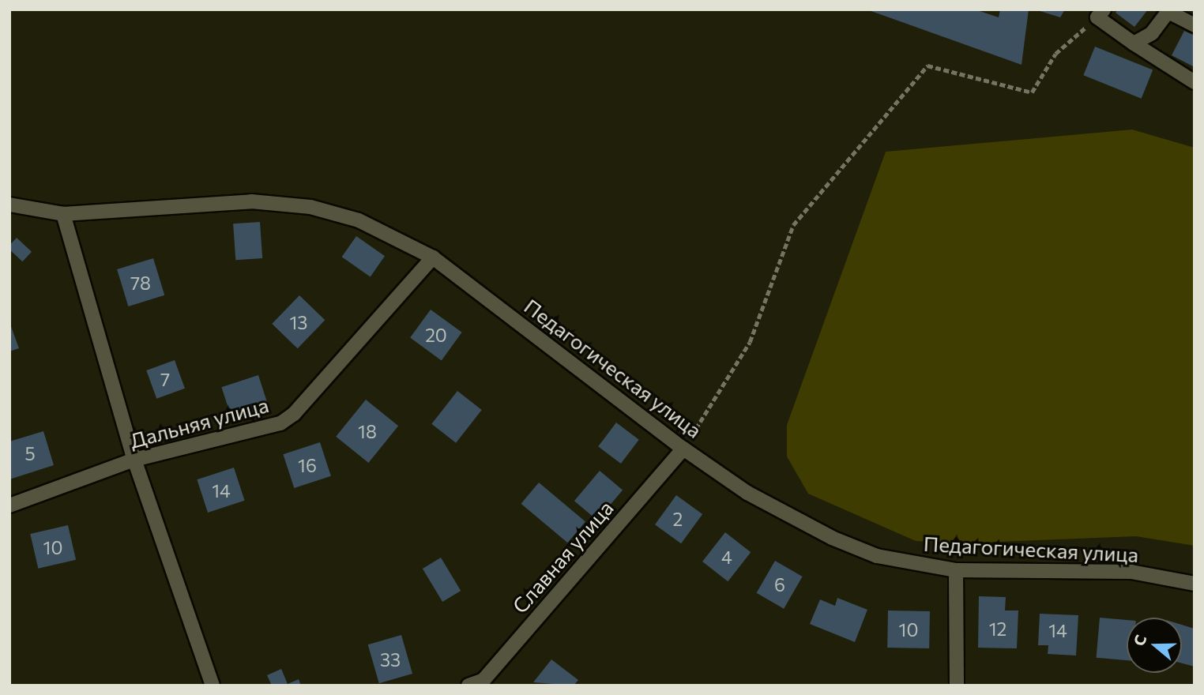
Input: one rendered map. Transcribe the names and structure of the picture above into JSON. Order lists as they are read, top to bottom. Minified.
{"streets":{"street":["Педагогическая улица","Дальняя улица","Славная улица"]},"crossings":[["Педагогическая улица","Дальняя улица"],["Педагогическая улица","Славная улица"]],"house_numbers":["78","13","20","7","18","5","16","14","2","10","4","6","12","10","14","33"],"north":"left"}
